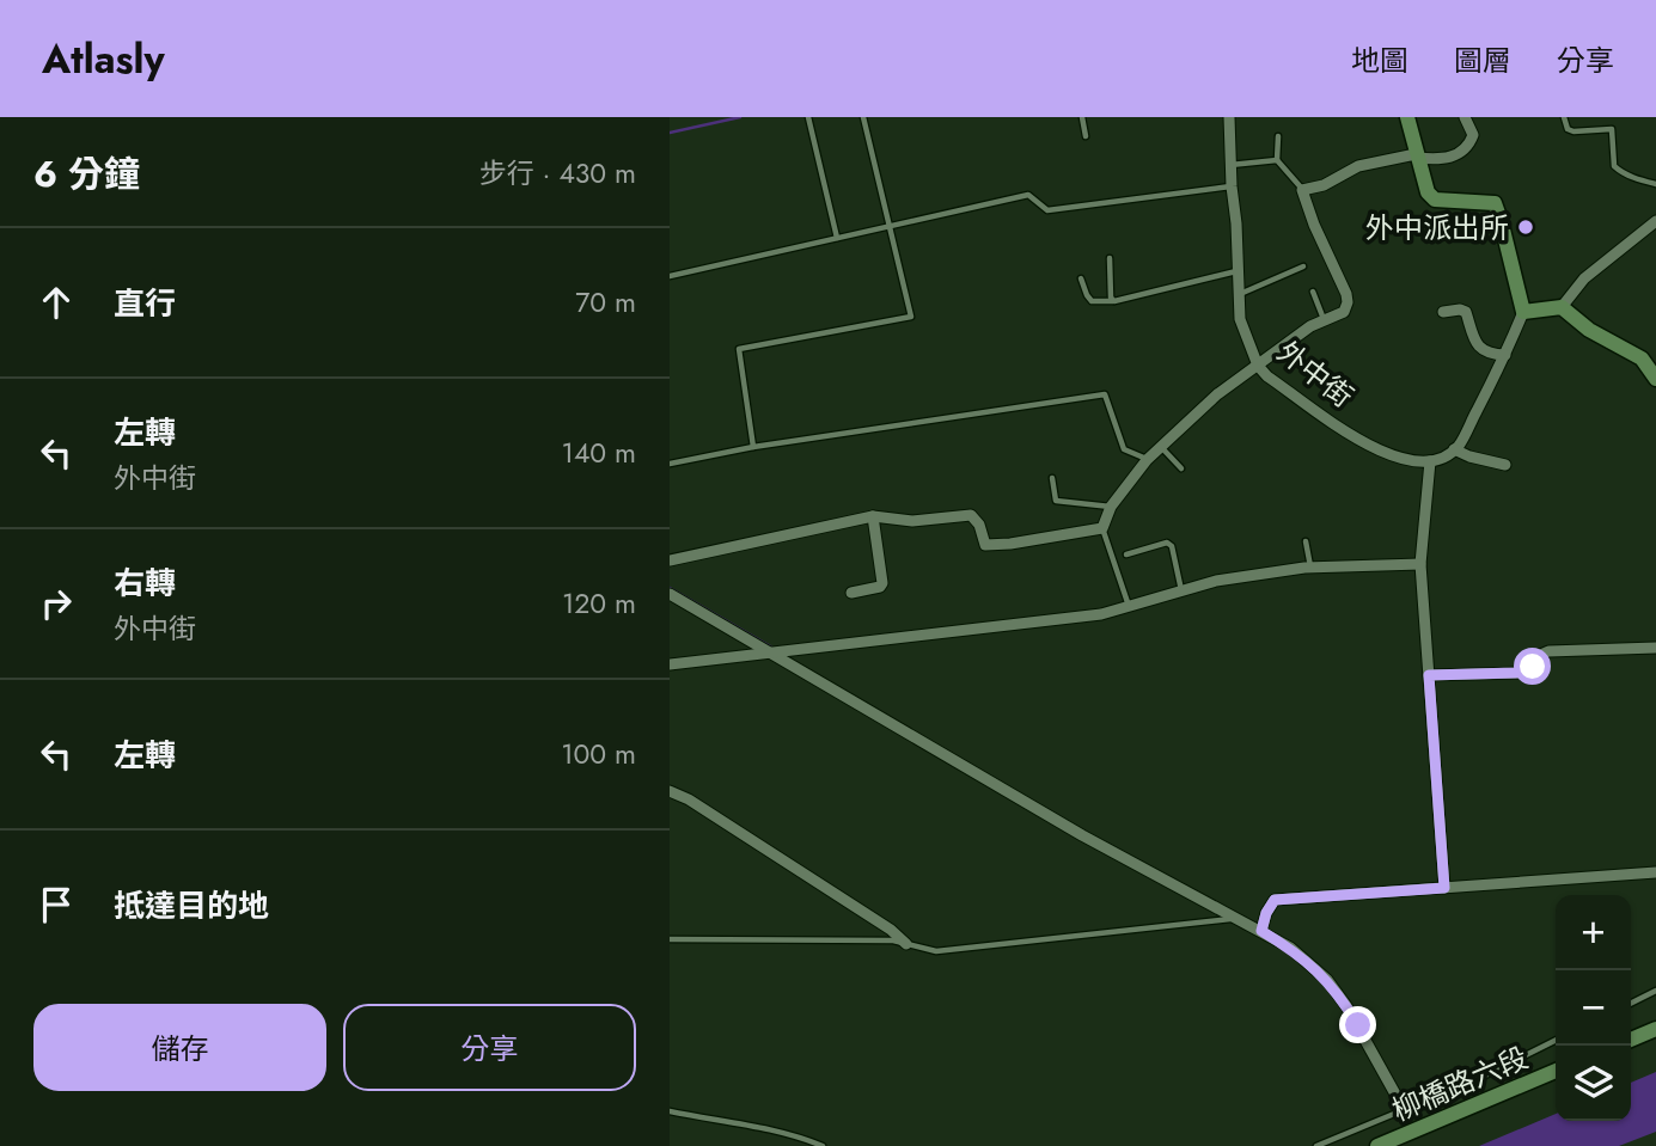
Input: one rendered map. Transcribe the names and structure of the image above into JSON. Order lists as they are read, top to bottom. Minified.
{"streets":{"street":["外中街","柳橋路六段"]},"places":["外中派出所"],"page":{"header":"Atlasly","nav":["地圖","圖層","分享"],"heading":["6 分鐘","步行 · 430 m"],"list":[["直行","70 m"],["左轉","外中街","140 m"],["右轉","外中街","120 m"],["左轉","100 m"],"抵達目的地"],"map_buttons":["+","−"],"buttons":["儲存","分享"]}}
